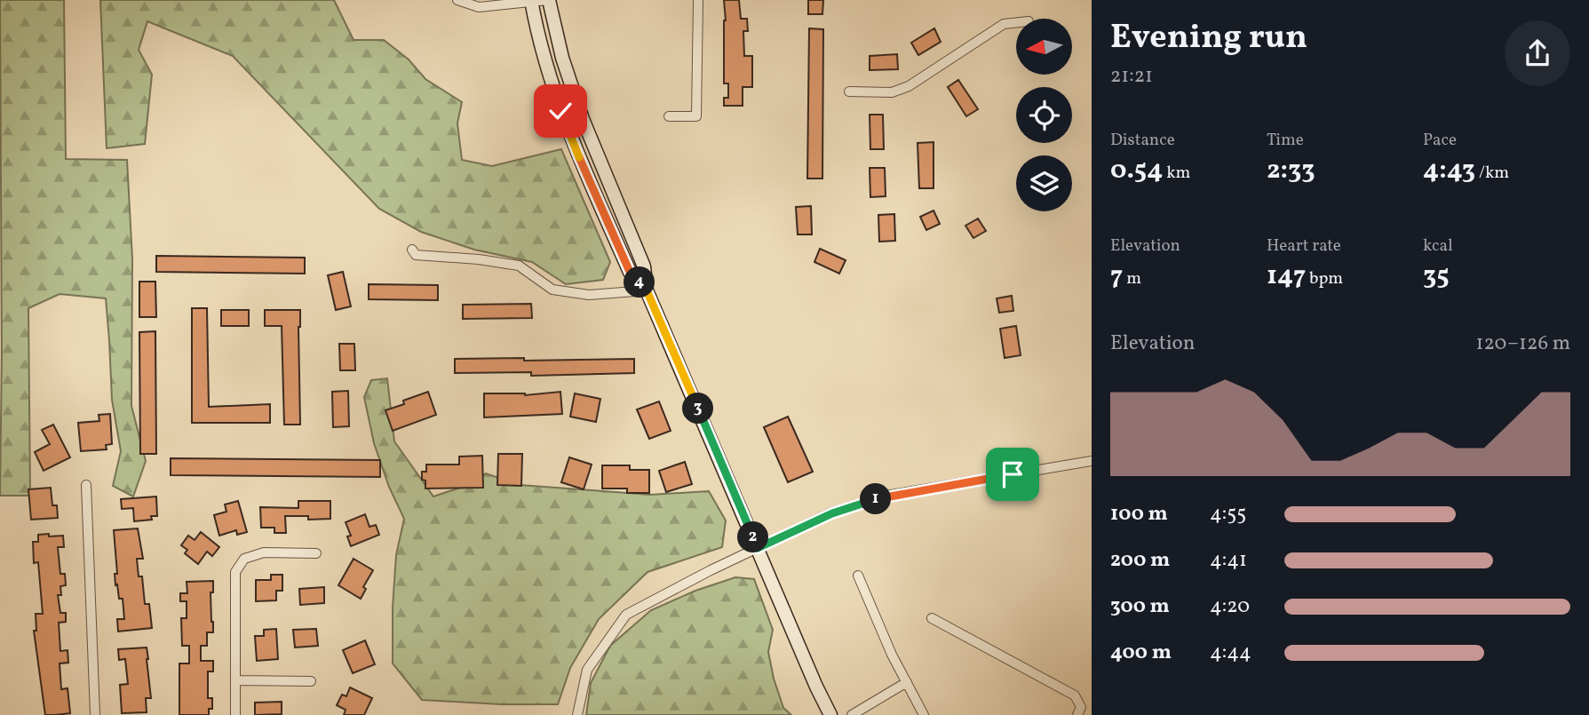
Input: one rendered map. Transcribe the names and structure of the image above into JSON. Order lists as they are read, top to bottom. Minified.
{"north":"left","page":{"heading":["Evening run","21:21"],"stats":[["Distance","0.54 km"],["Time","2:33"],["Pace","4:43 /km"],["Elevation","7 m"],["Heart rate","147 bpm"],["kcal","35"]],"pins":["4","3","1","2"],"chart":["Elevation","120–126 m"],"list":[{"name":"100 m","note":"4:55"},{"name":"200 m","note":"4:41"},{"name":"300 m","note":"4:20"},{"name":"400 m","note":"4:44"}]}}
